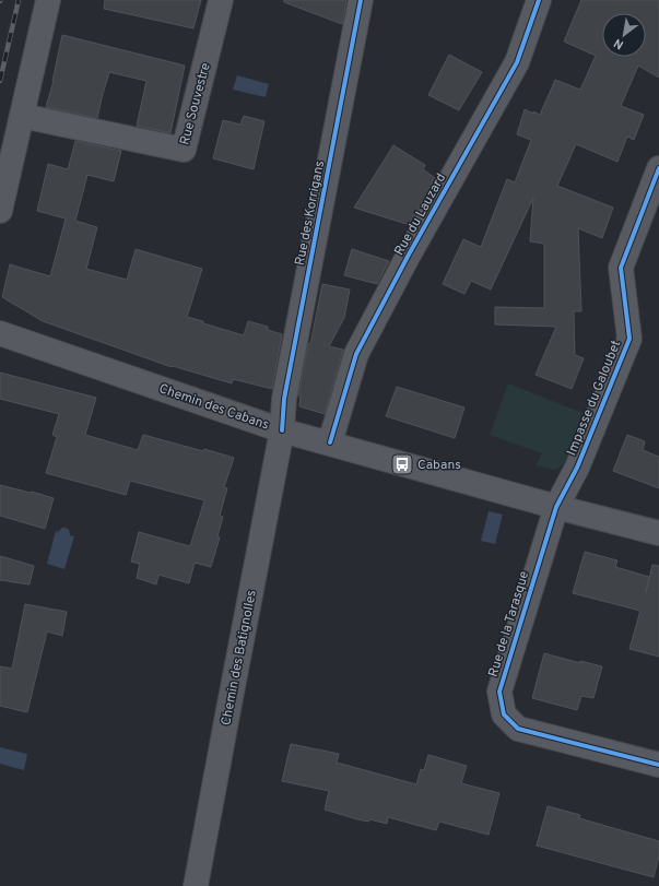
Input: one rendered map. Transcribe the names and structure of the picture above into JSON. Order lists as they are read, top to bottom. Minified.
{"streets":{"street":["Rue Souvestre","Rue des Korrigans","Rue du Lauzard","Impasse du Galoubet","Chemin des Cabans","Rue de la Tarasque","Chemin des Batignolles"]},"crossings":[["Rue des Korrigans","Chemin des Cabans"],["Rue des Korrigans","Chemin des Batignolles"],["Rue du Lauzard","Chemin des Cabans"],["Impasse du Galoubet","Chemin des Cabans"],["Impasse du Galoubet","Rue de la Tarasque"],["Chemin des Cabans","Rue de la Tarasque"],["Chemin des Cabans","Chemin des Batignolles"]],"places":{"bus stop":["Cabans"]},"north":"bottom left"}
